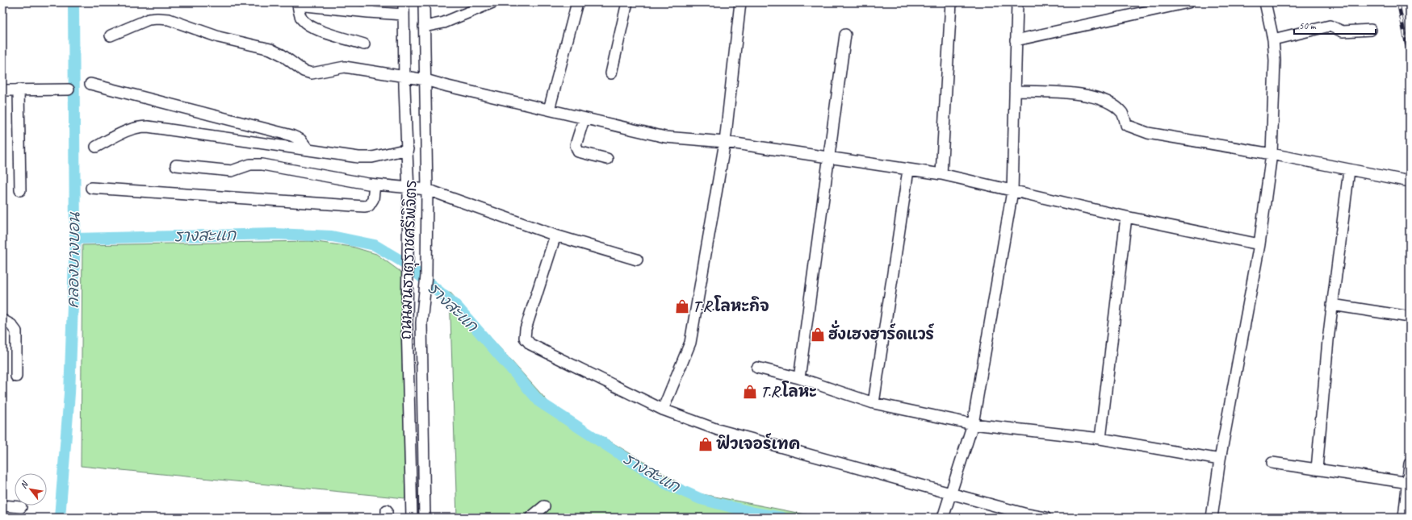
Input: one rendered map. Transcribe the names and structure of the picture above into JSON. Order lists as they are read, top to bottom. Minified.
{"streets":{"street":["ถนนมนธาตุราชศรีพิจิตร"]},"water":["รางสะแก","คลองบางบอน"],"places":{"shop":["T.R.โลหะกิจ","ฮั่งเฮงฮาร์ดแวร์","T.R.โลหะ","ฟิวเจอร์เทค"]},"scale_bar":"50 m","north":"top left"}
